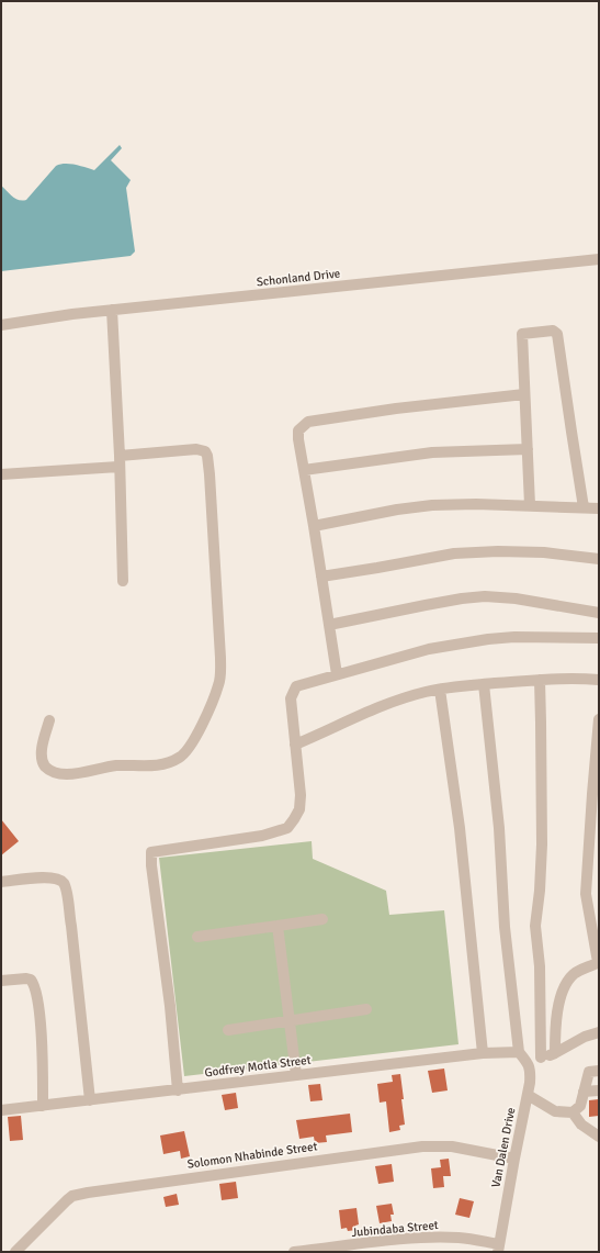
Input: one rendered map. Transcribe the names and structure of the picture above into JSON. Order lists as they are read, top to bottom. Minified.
{"streets":{"street":["Schonland Drive","Godfrey Motla Street","Van Dalen Drive","Solomon Nhabinde Street","Jubindaba Street"]},"crossings":[["Godfrey Motla Street","Van Dalen Drive"],["Van Dalen Drive","Solomon Nhabinde Street"],["Van Dalen Drive","Jubindaba Street"]]}
